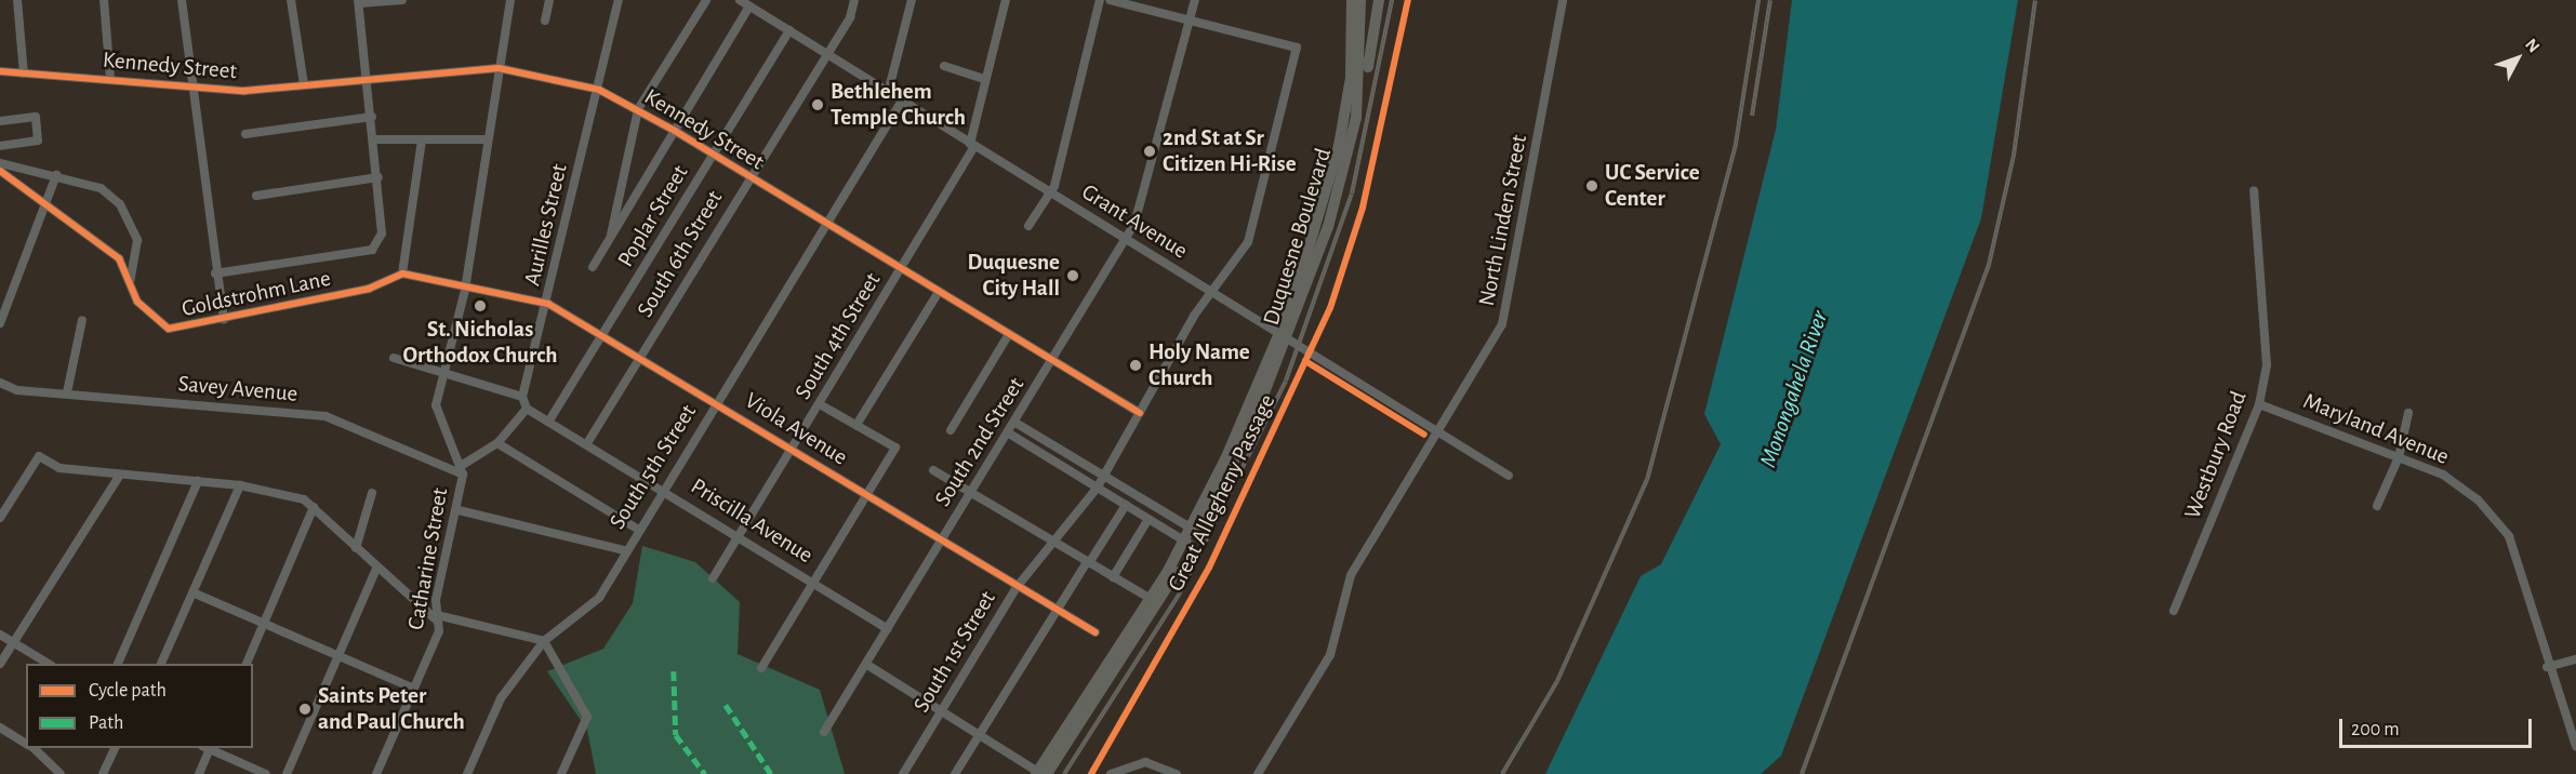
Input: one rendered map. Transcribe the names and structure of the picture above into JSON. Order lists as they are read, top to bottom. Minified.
{"streets":{"main road":["Duquesne Boulevard"],"street":["Kennedy Street","Poplar Street","North Linden Street","Grant Avenue","Aurilles Street","South 6th Street","Goldstrohm Lane","South 4th Street","Savey Avenue","Viola Avenue","Maryland Avenue","South 2nd Street","Westbury Road","South 5th Street","Priscilla Avenue","Catharine Street","South 1st Street"],"cycle path":["Great Allegheny Passage"]},"crossings":[["Kennedy Street","Poplar Street"],["Kennedy Street","Aurilles Street"],["Kennedy Street","South 6th Street"],["Kennedy Street","South 4th Street"],["Kennedy Street","South 2nd Street"],["Kennedy Street","South 5th Street"],["Kennedy Street","Catharine Street"],["Kennedy Street","South 1st Street"],["Poplar Street","Grant Avenue"],["Poplar Street","Viola Avenue"],["Poplar Street","Priscilla Avenue"],["North Linden Street","Grant Avenue"],["Grant Avenue","Duquesne Boulevard"],["Grant Avenue","South 6th Street"],["Grant Avenue","South 4th Street"],["Grant Avenue","South 2nd Street"],["Grant Avenue","South 5th Street"],["Grant Avenue","South 1st Street"],["Aurilles Street","Viola Avenue"],["South 6th Street","Viola Avenue"],["South 6th Street","Priscilla Avenue"],["South 4th Street","Viola Avenue"],["South 4th Street","Priscilla Avenue"],["Savey Avenue","Catharine Street"],["Viola Avenue","South 2nd Street"],["Viola Avenue","South 5th Street"],["Viola Avenue","Catharine Street"],["Viola Avenue","South 1st Street"],["Maryland Avenue","Westbury Road"],["South 2nd Street","Priscilla Avenue"],["South 2nd Street","South 1st Street"],["South 5th Street","Priscilla Avenue"]],"water":["Monongahela River"],"places":["Bethlehem Temple Church","2nd St at Sr Citizen Hi-Rise","UC Service Center","Duquesne City Hall","St. Nicholas Orthodox Church","Holy Name Church","Saints Peter and Paul Church"],"legend":["Cycle path","Path"],"scale_bar":"200 m","north":"top right"}
